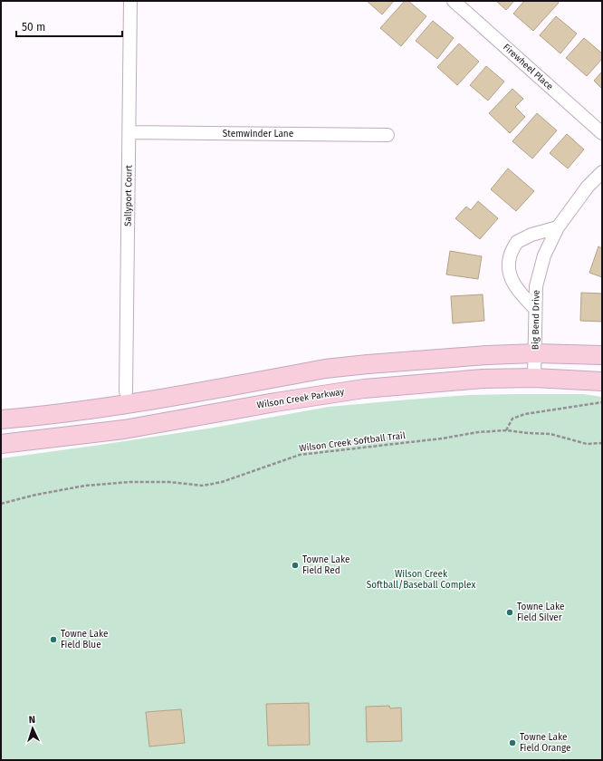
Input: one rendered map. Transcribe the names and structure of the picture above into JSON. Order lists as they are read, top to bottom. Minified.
{"streets":{"main road":["Wilson Creek Parkway"],"street":["Firewheel Place","Stemwinder Lane","Sallyport Court","Big Bend Drive"],"path":["Wilson Creek Softball Trail"]},"crossings":[["Stemwinder Lane","Sallyport Court"],["Big Bend Drive","Wilson Creek Parkway"]],"parks":["Wilson Creek Softball/Baseball Complex"],"places":["Towne Lake Field Red","Towne Lake Field Silver","Towne Lake Field Blue","Towne Lake Field Orange"],"scale_bar":"50 m","north":"top"}
